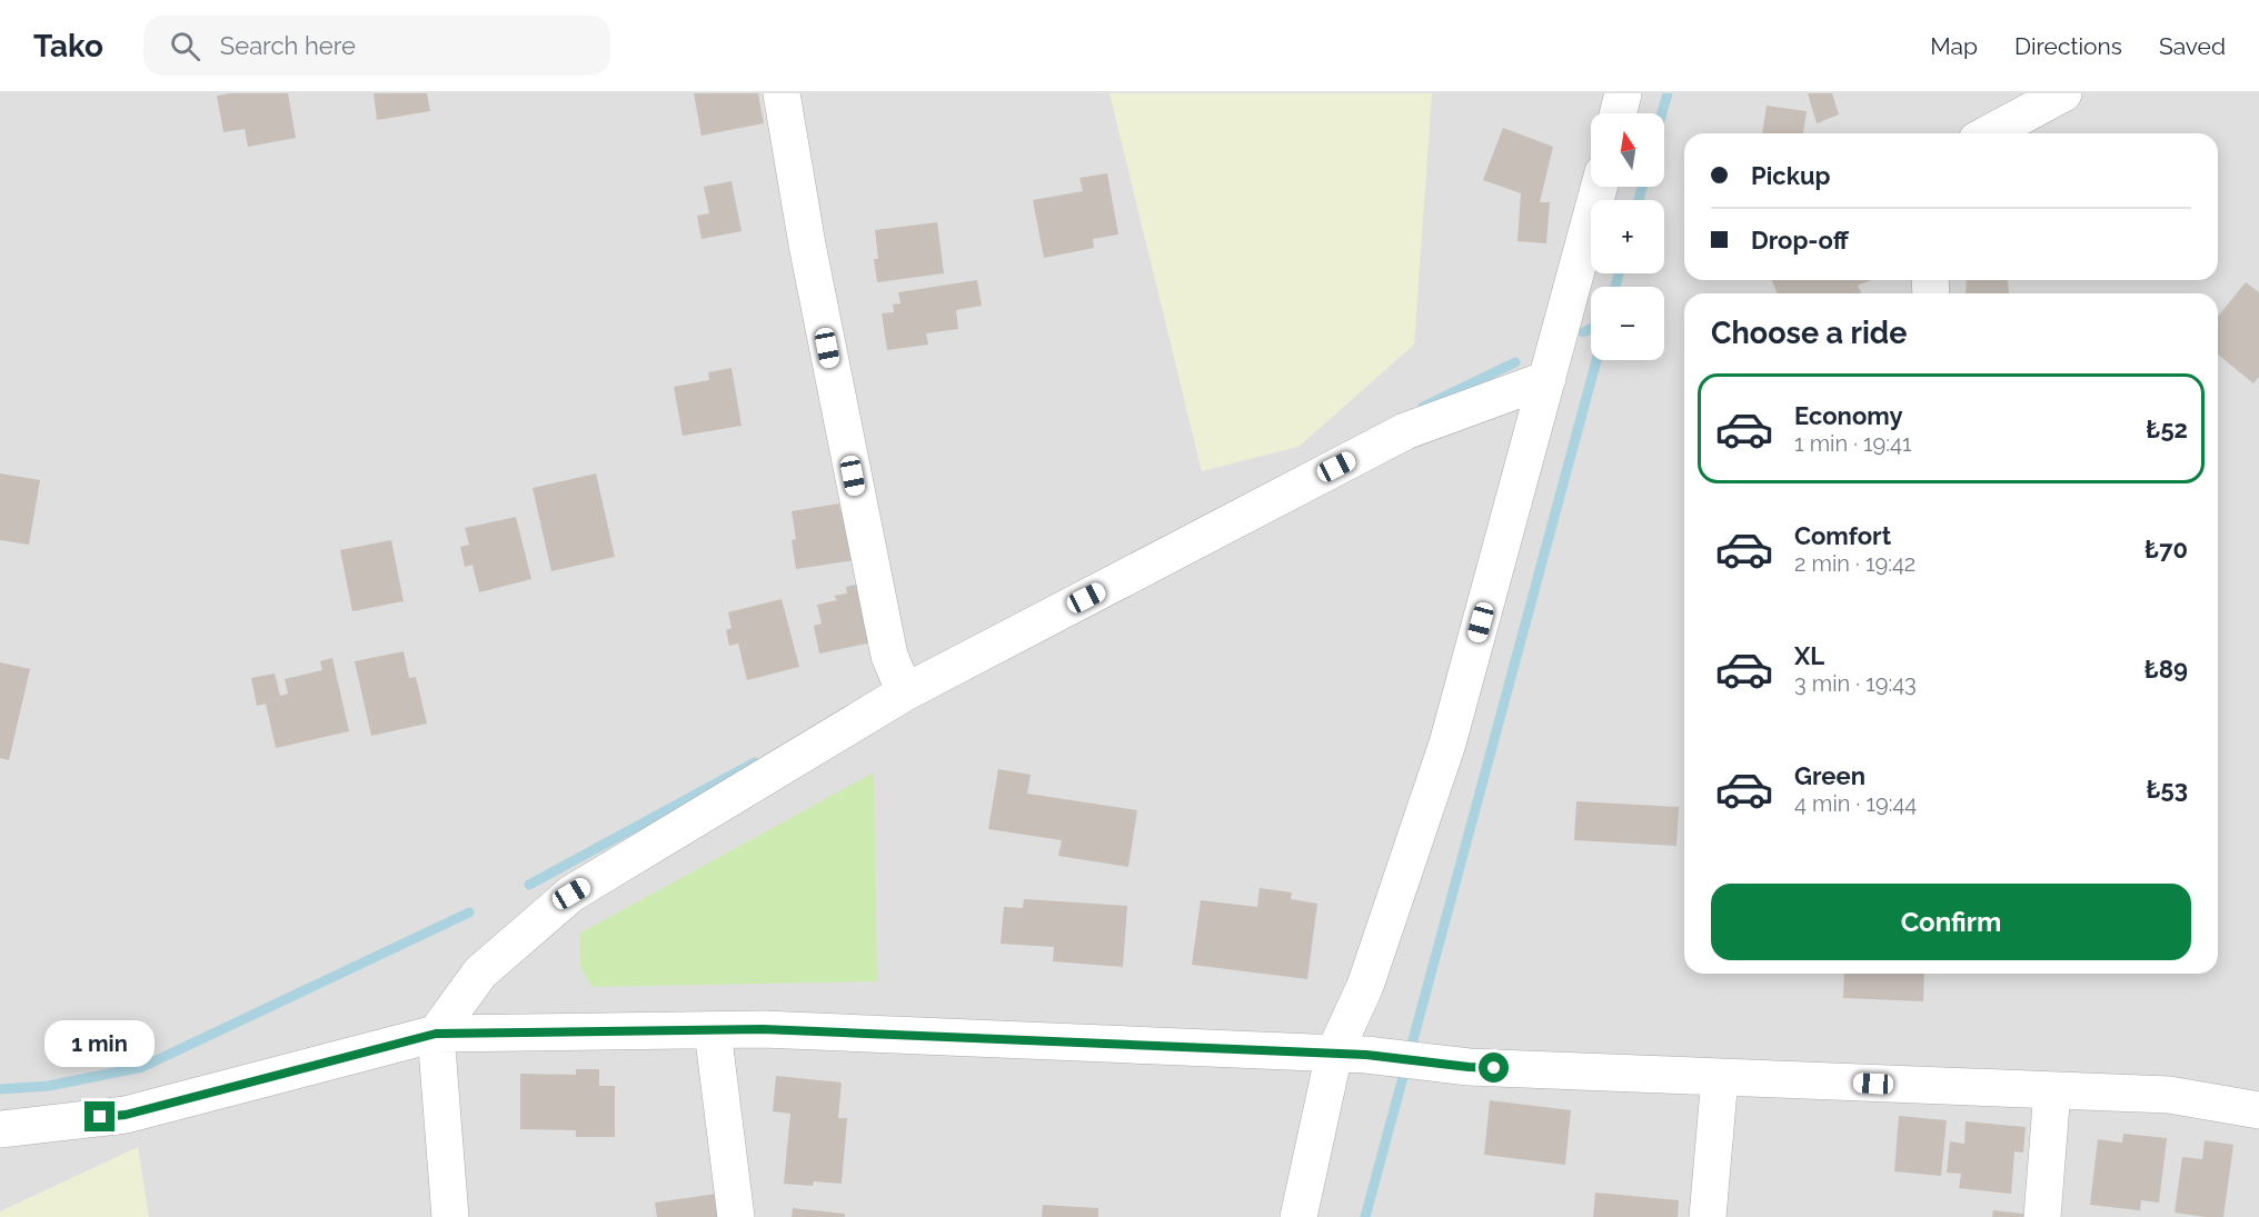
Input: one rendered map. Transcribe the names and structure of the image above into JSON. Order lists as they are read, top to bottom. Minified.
{"north":"top","page":{"header":"Tako","search":"Search here","nav":["Map","Directions","Saved"],"map_buttons":["+","−"],"banner":["Pickup","Drop-off"],"heading":"Choose a ride","list":[{"name":"Economy","note":"1 min · 19:41","value":"₺52"},{"name":"Comfort","note":"2 min · 19:42","value":"₺70"},{"name":"XL","note":"3 min · 19:43","value":"₺89"},{"name":"Green","note":"4 min · 19:44","value":"₺53"}],"buttons":"Confirm","bubble":"1 min"}}
